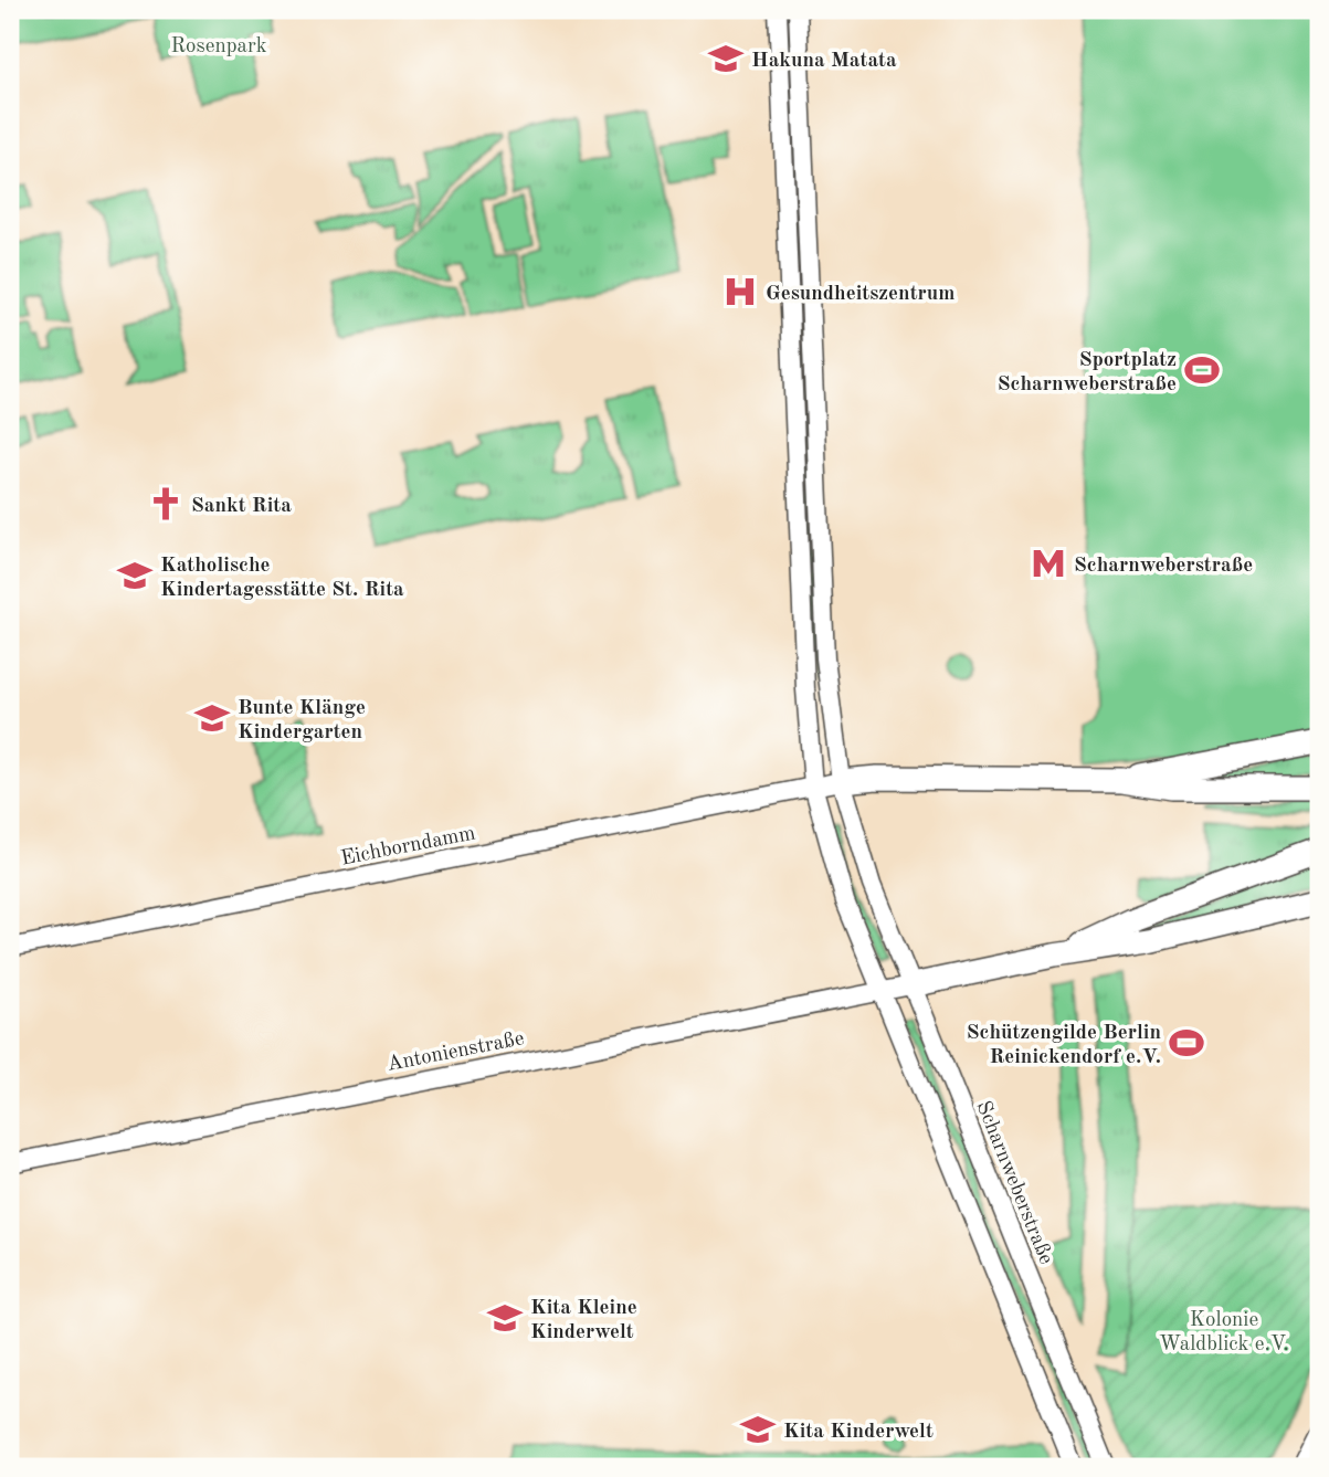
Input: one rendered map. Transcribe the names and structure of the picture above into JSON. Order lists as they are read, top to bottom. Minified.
{"streets":{"main road":["Eichborndamm","Antonienstraße","Scharnweberstraße"]},"crossings":[["Antonienstraße","Scharnweberstraße"]],"parks":["Rosenpark","Kolonie Waldblick e.V."],"places":{"school or university":["Hakuna Matata","Katholische Kindertagesstätte St. Rita","Bunte Klänge Kindergarten","Kita Kleine Kinderwelt","Kita Kinderwelt"],"hospital":["Gesundheitszentrum"],"sports":["Sportplatz Scharnweberstraße","Schützengilde Berlin Reinickendorf e.V."],"church":["Sankt Rita"],"metro station":["Scharnweberstraße"]}}
